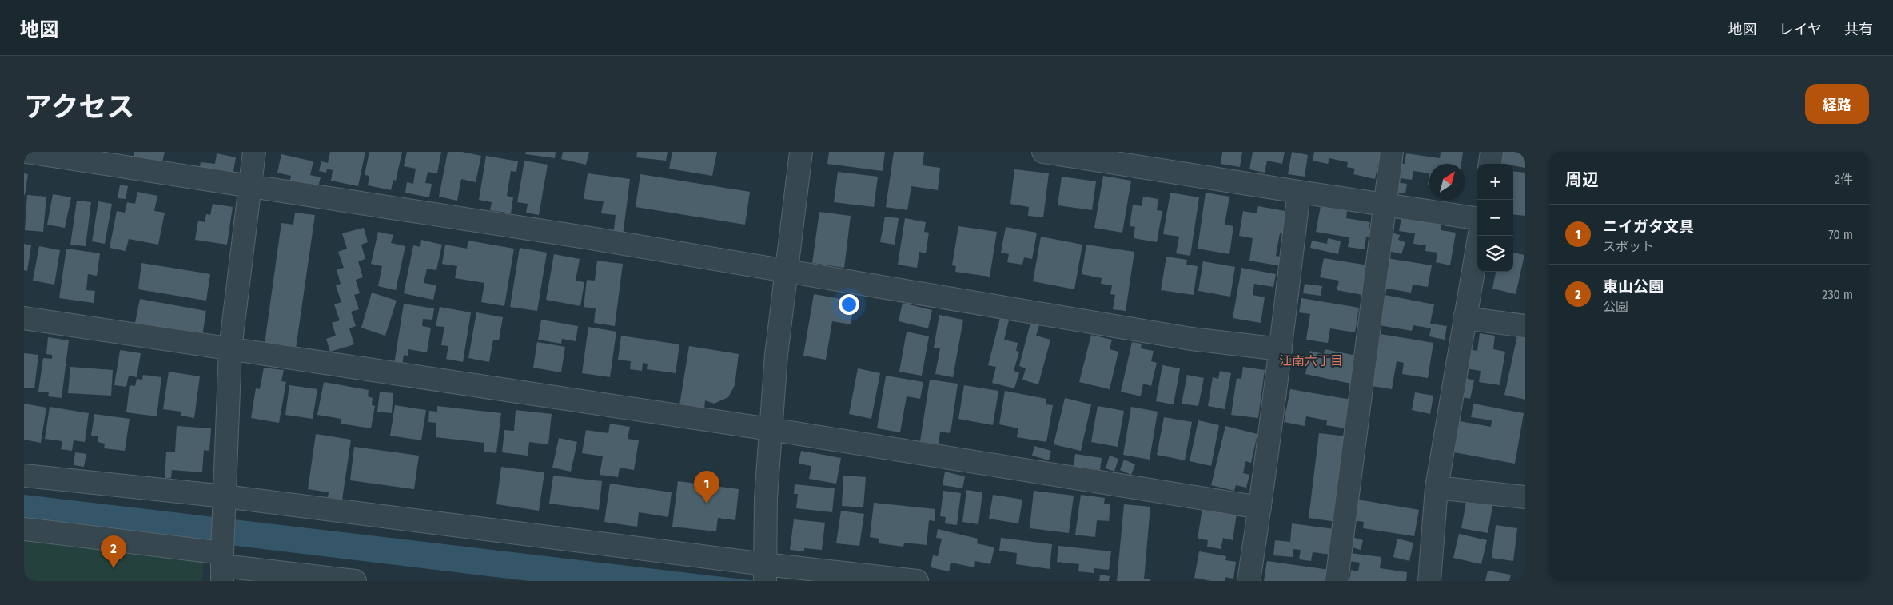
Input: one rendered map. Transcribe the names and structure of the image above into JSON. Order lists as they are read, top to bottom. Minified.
{"districts":["江南六丁目"],"north":"top right","page":{"header":"地図","nav":["地図","レイヤ","共有"],"title":"アクセス","buttons":"経路","heading":["周辺","2件"],"map_buttons":["+","−"],"list":[{"mark":"1","name":"ニイガタ文具","note":"スポット","value":"70 m"},{"mark":"2","name":"東山公園","note":"公園","value":"230 m"}],"pins":["1","2"]}}
